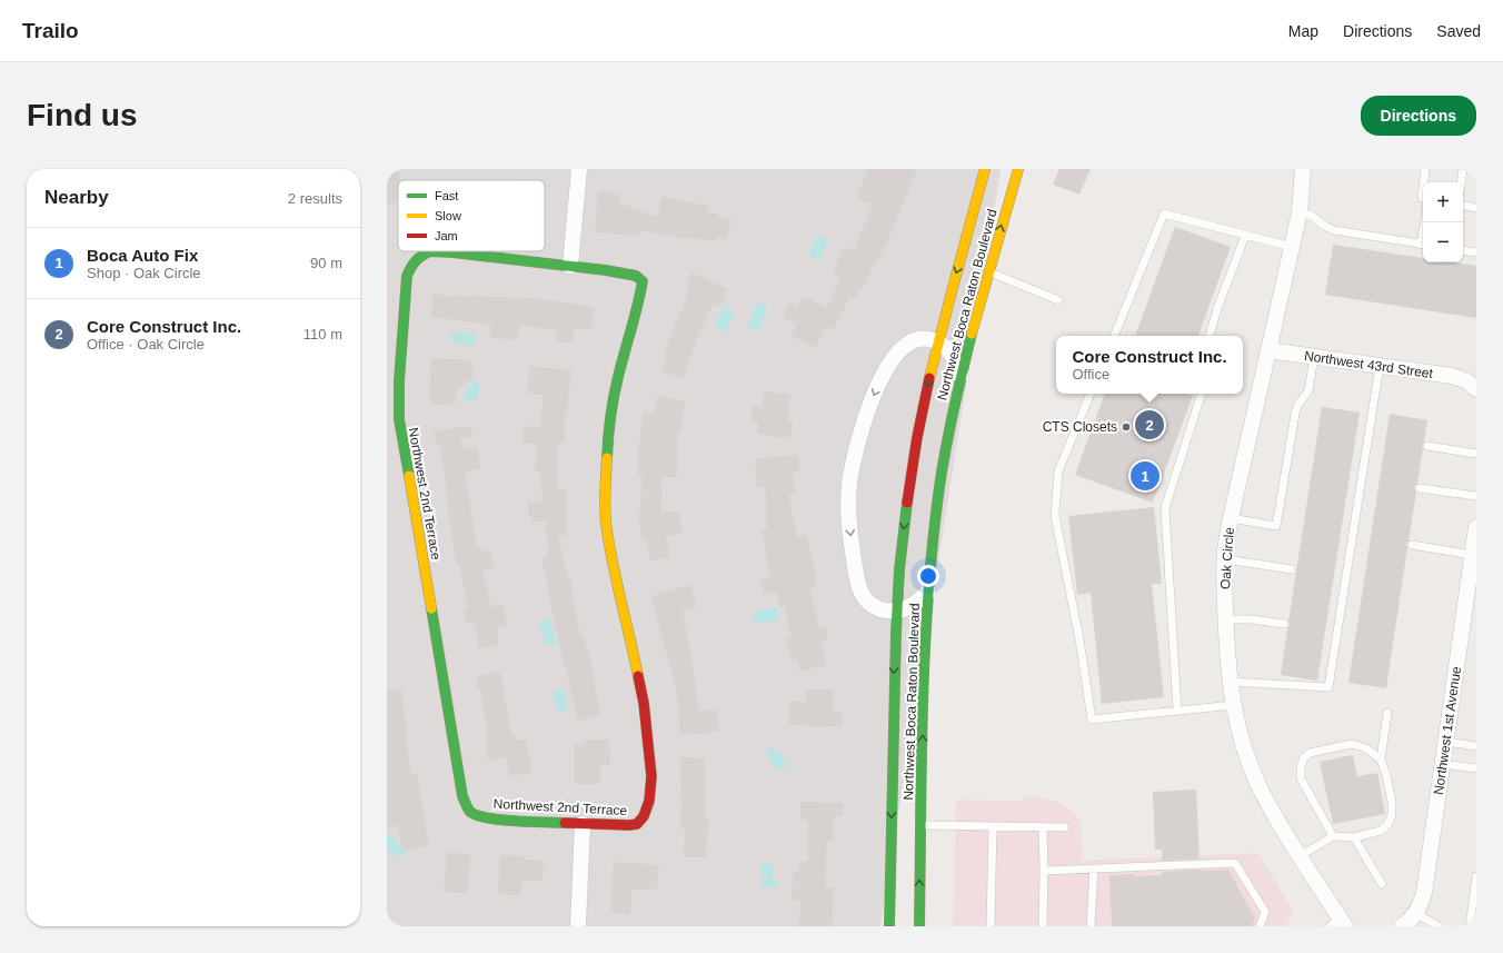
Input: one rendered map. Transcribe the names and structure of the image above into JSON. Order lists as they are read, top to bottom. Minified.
{"streets":{"street":["Northwest Boca Raton Boulevard","Northwest 43rd Street","Northwest 2nd Terrace","Oak Circle","Northwest 1st Avenue"]},"crossings":[["Northwest 43rd Street","Oak Circle"]],"places":["CTS Closets"],"legend":["Fast","Slow","Jam"],"page":{"header":"Trailo","nav":["Map","Directions","Saved"],"buttons":"Directions","title":"Find us","heading":["Nearby","2 results"],"map_buttons":["+","−"],"list":[{"mark":"1","name":"Boca Auto Fix","note":"Shop · Oak Circle","value":"90 m"},{"mark":"2","name":"Core Construct Inc.","note":"Office · Oak Circle","value":"110 m"}],"popup":["Core Construct Inc.","Office"],"pins":["2","1"]}}
